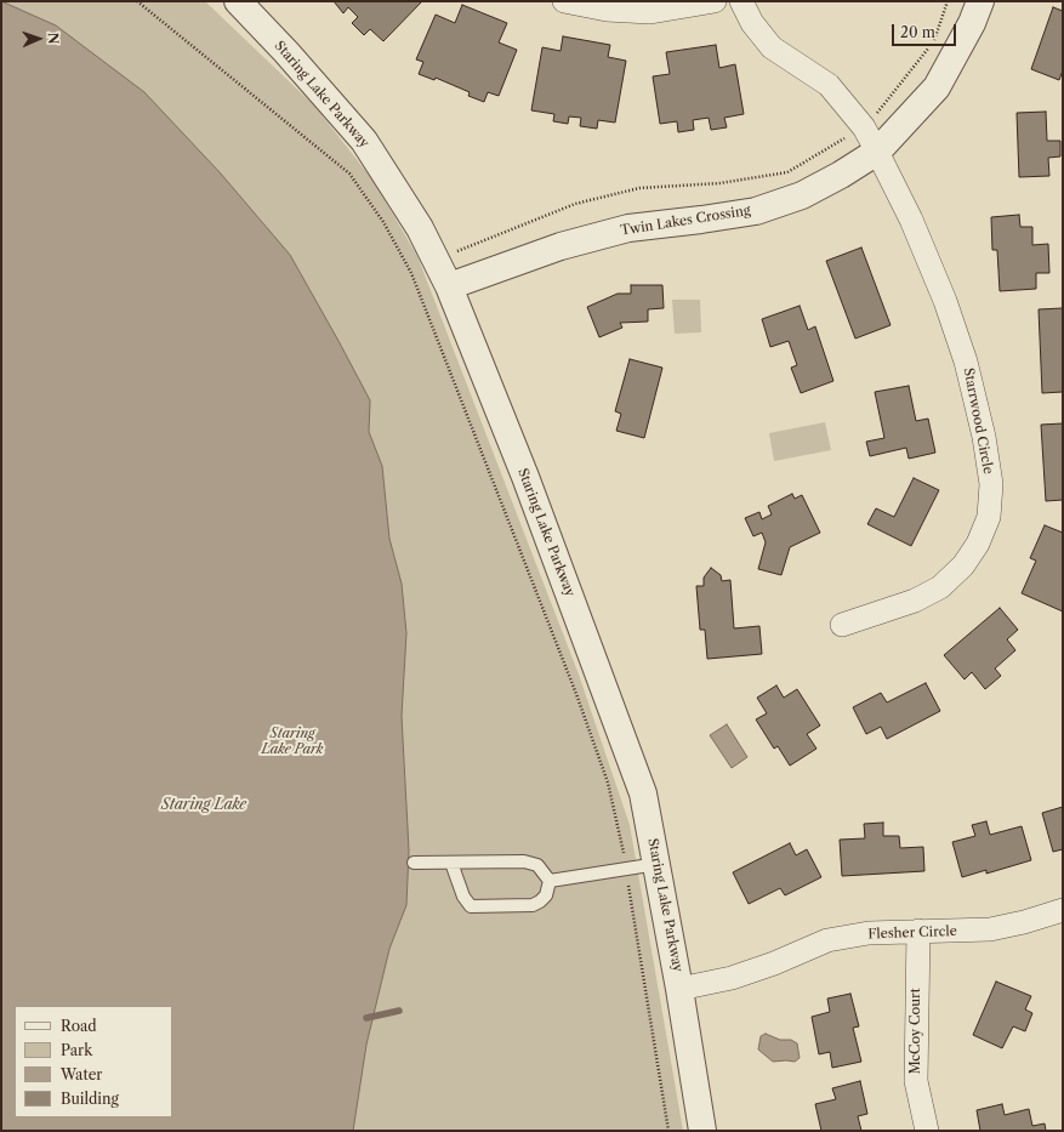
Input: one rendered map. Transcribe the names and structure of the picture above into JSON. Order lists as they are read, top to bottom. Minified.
{"streets":{"street":["Staring Lake Parkway","Twin Lakes Crossing","Starrwood Circle","Flesher Circle","McCoy Court"]},"crossings":[["Staring Lake Parkway","Twin Lakes Crossing"],["Staring Lake Parkway","Flesher Circle"],["Twin Lakes Crossing","Starrwood Circle"],["Flesher Circle","McCoy Court"]],"water":["Staring Lake"],"parks":["Staring Lake Park"],"legend":["Road","Park","Water","Building"],"scale_bar":"20 m","north":"right"}
